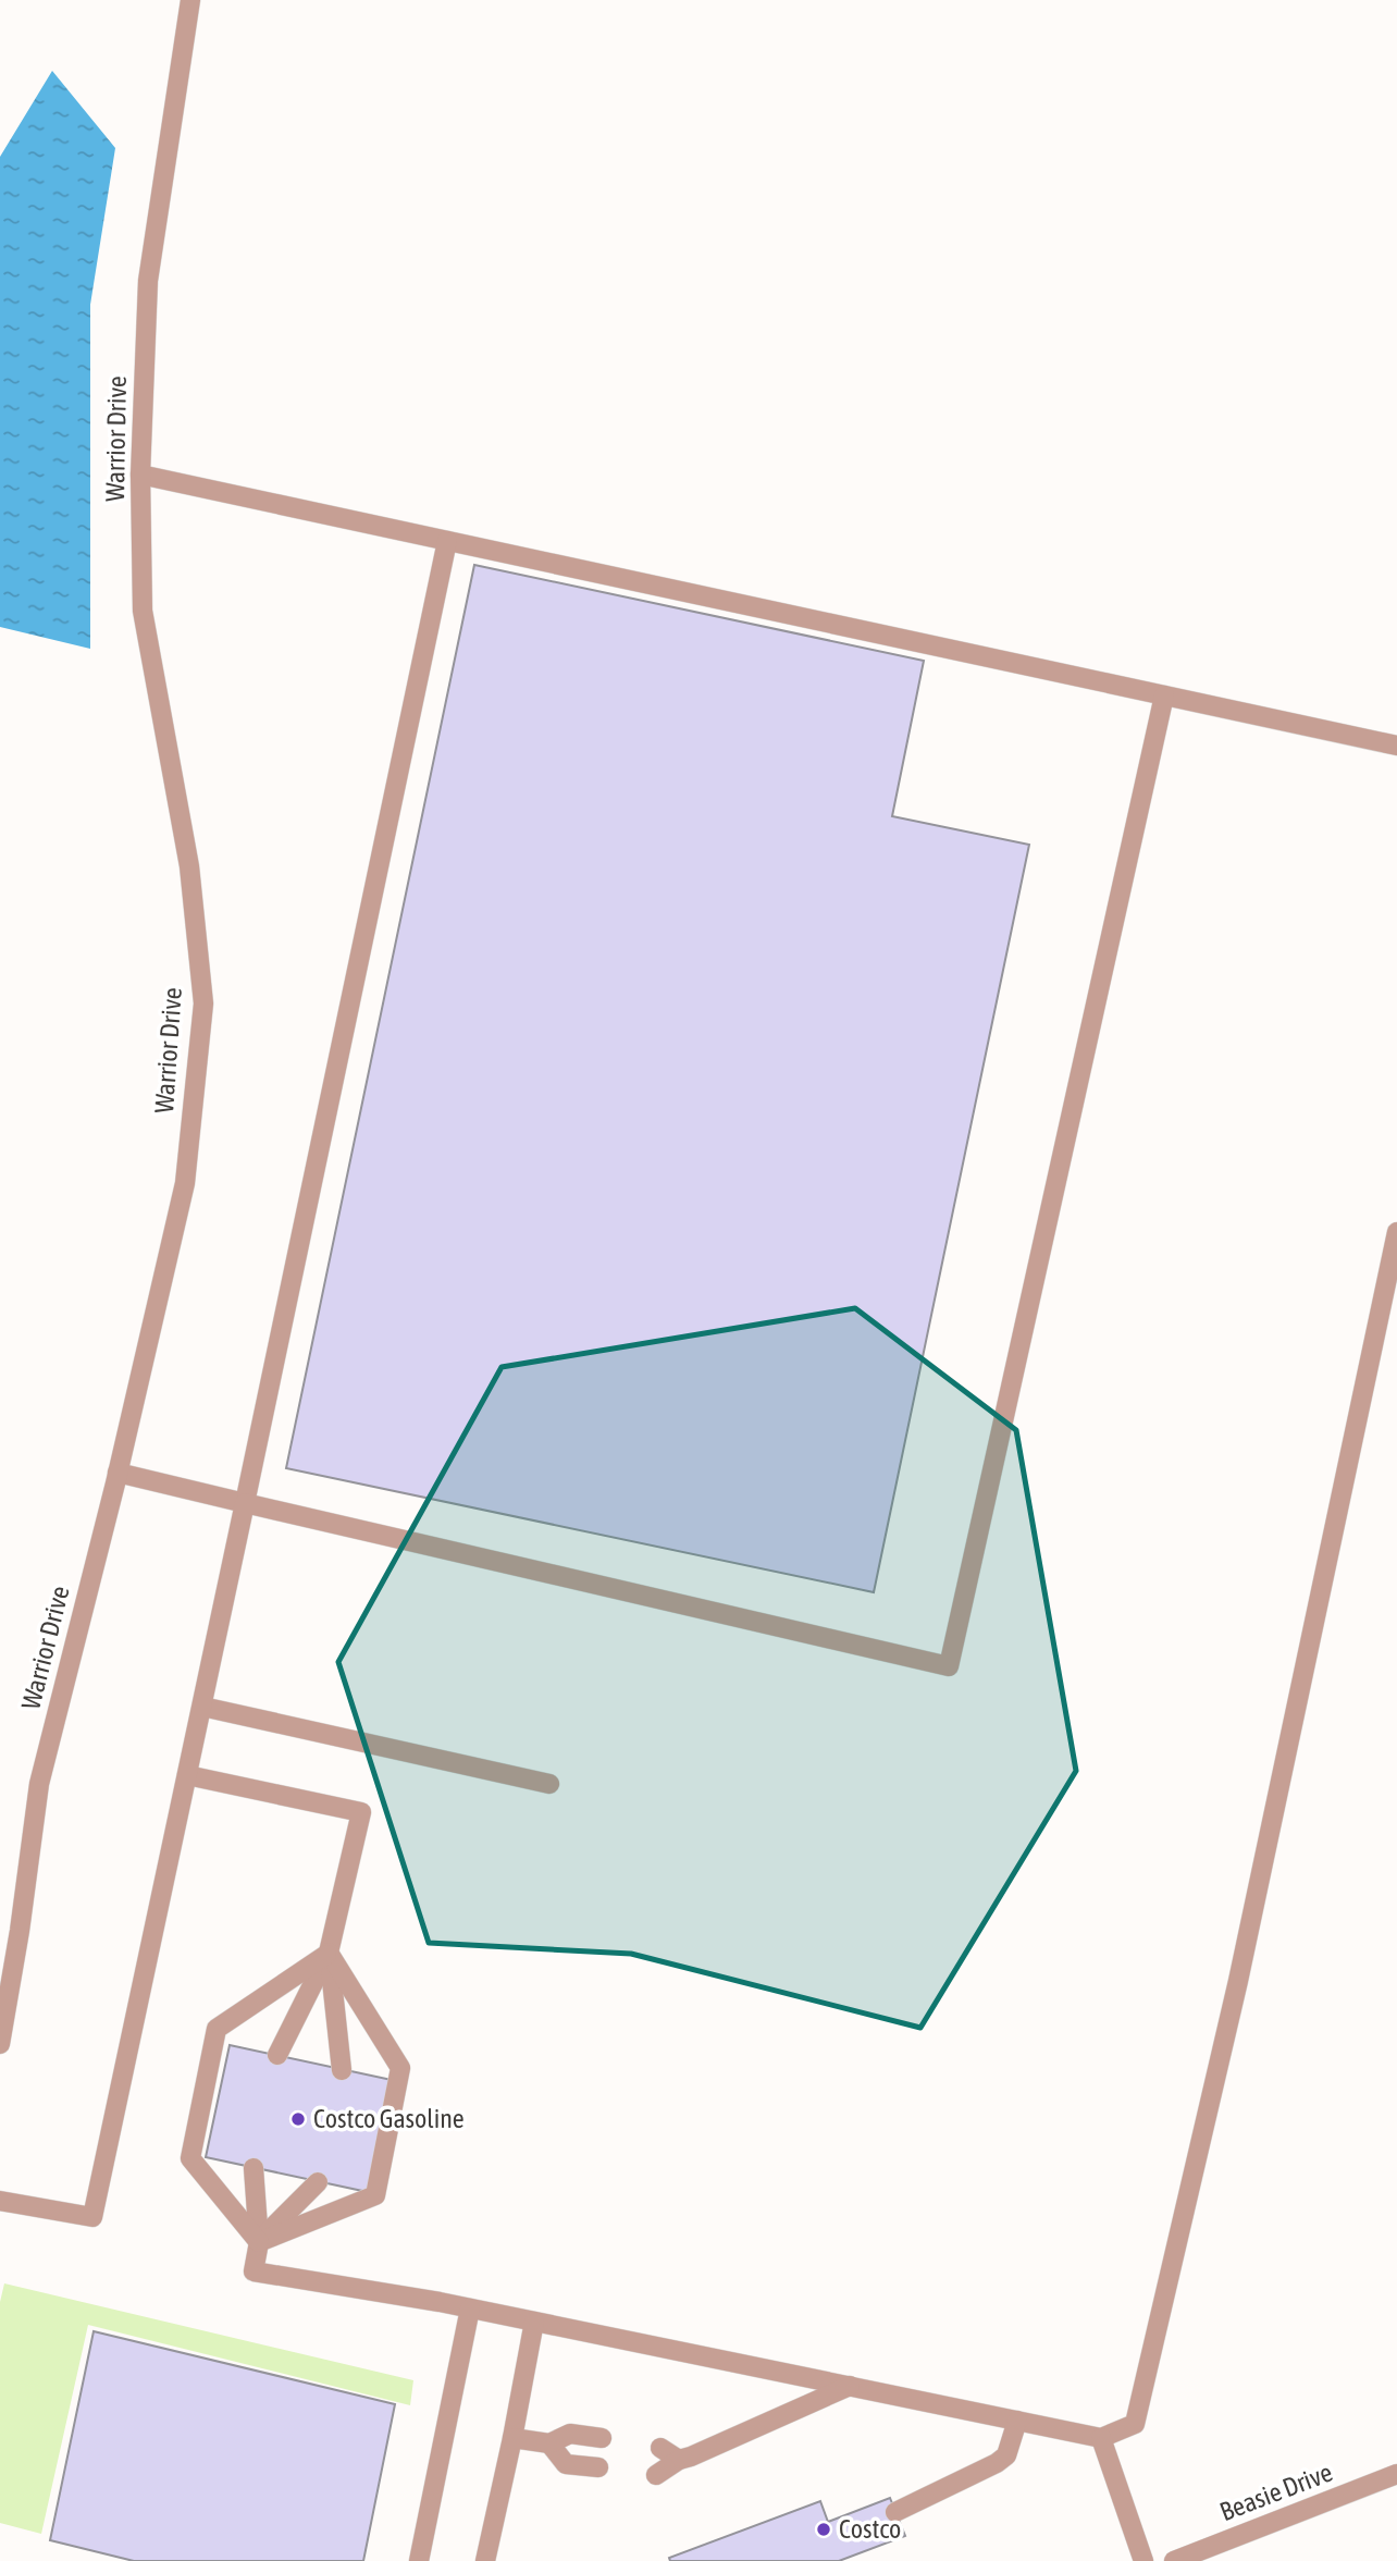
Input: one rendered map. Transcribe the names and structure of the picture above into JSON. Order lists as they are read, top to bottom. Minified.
{"streets":{"street":["Warrior Drive","Beasie Drive"]},"places":["Costco Gasoline","Costco"]}
